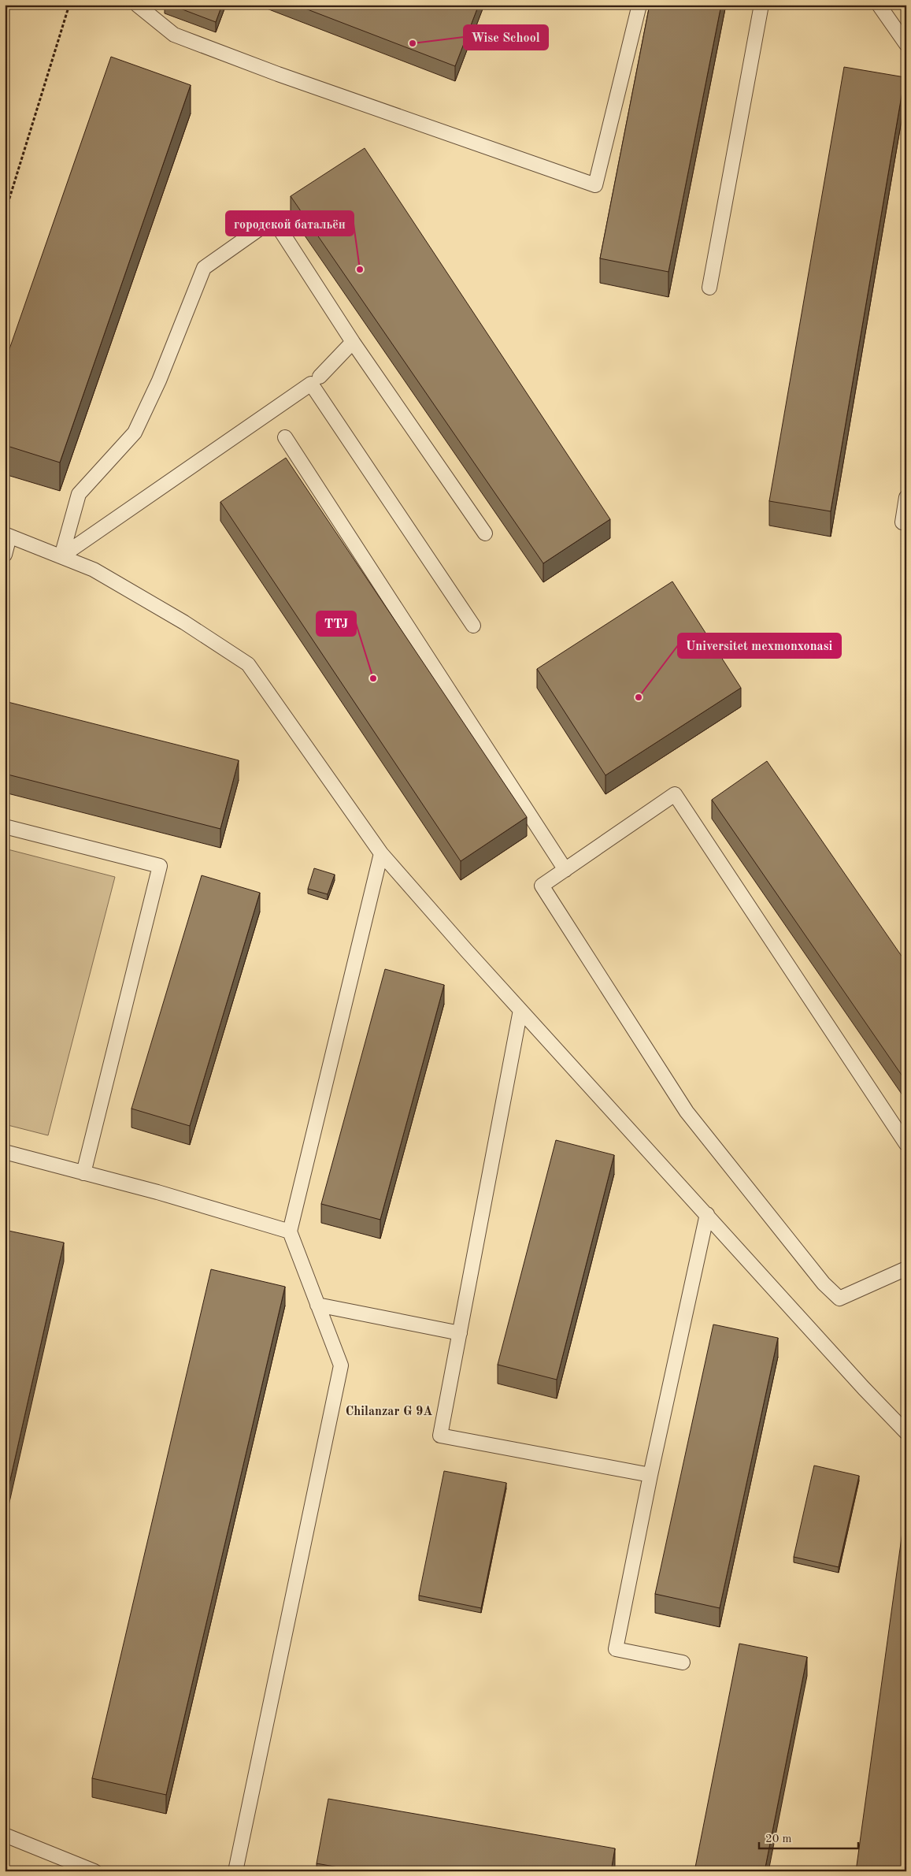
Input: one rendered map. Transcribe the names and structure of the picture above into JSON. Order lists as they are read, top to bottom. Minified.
{"districts":["Chilanzar G 9A"],"places":["Wise School","городской батальён","TTJ","Universitet mexmonxonasi"],"scale_bar":"20 m"}
